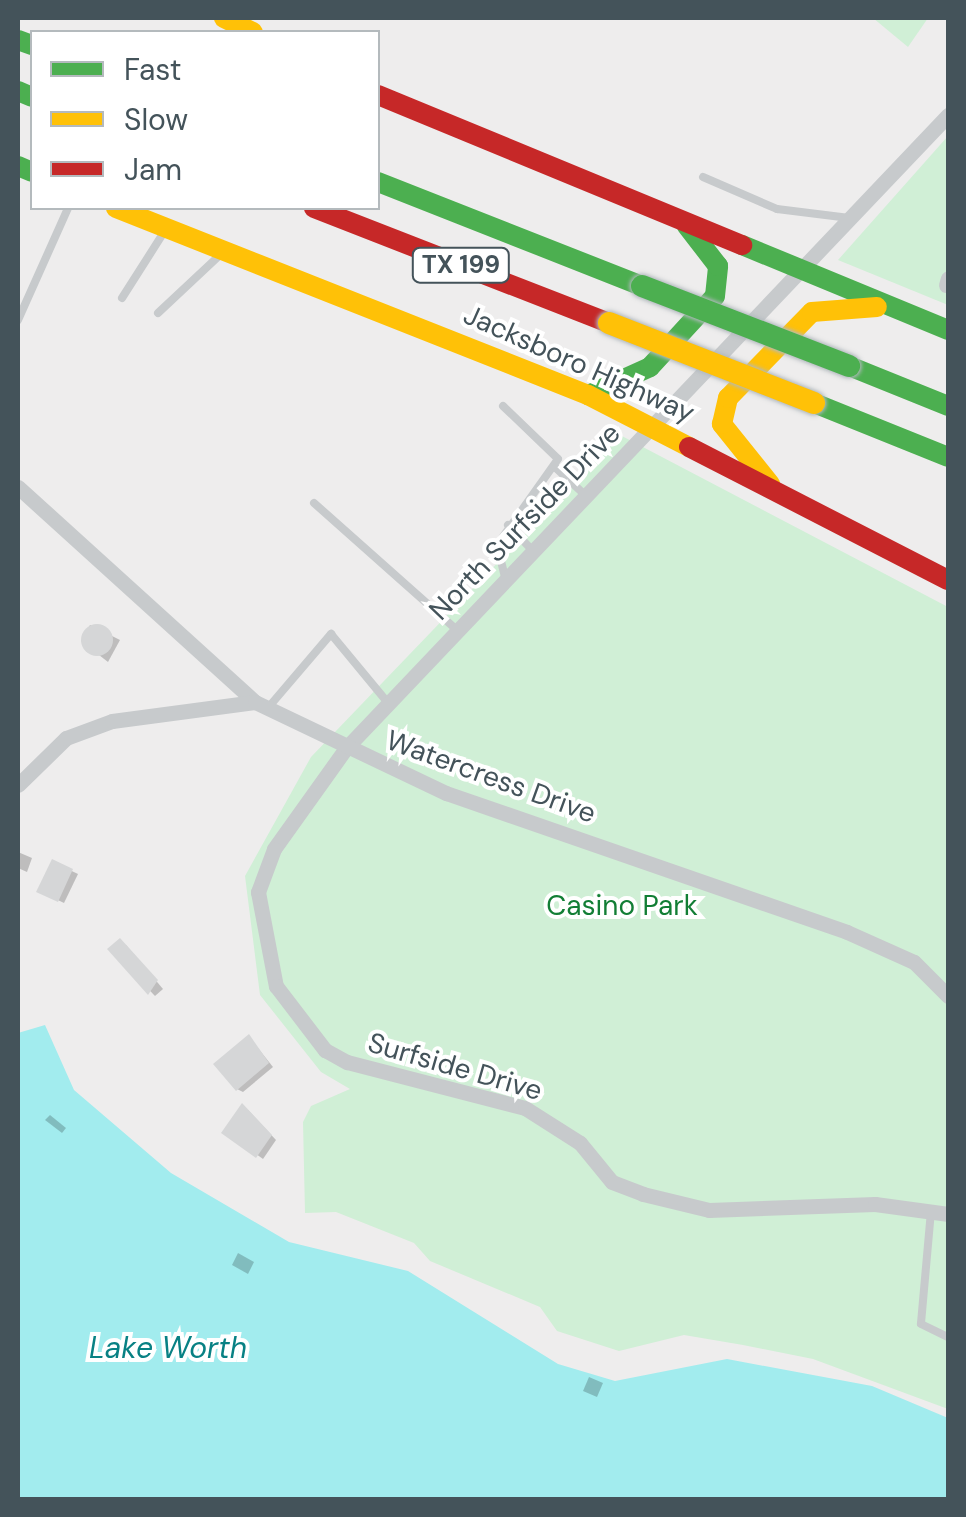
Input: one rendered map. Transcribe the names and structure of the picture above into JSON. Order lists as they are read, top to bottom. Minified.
{"streets":{"main road":["TX 199","Jacksboro Highway"],"street":["North Surfside Drive","Watercress Drive","Surfside Drive"]},"crossings":[["Jacksboro Highway","North Surfside Drive"],["North Surfside Drive","Watercress Drive"],["North Surfside Drive","Surfside Drive"],["Watercress Drive","Surfside Drive"]],"water":["Lake Worth"],"parks":["Casino Park"],"legend":["Fast","Slow","Jam"]}
